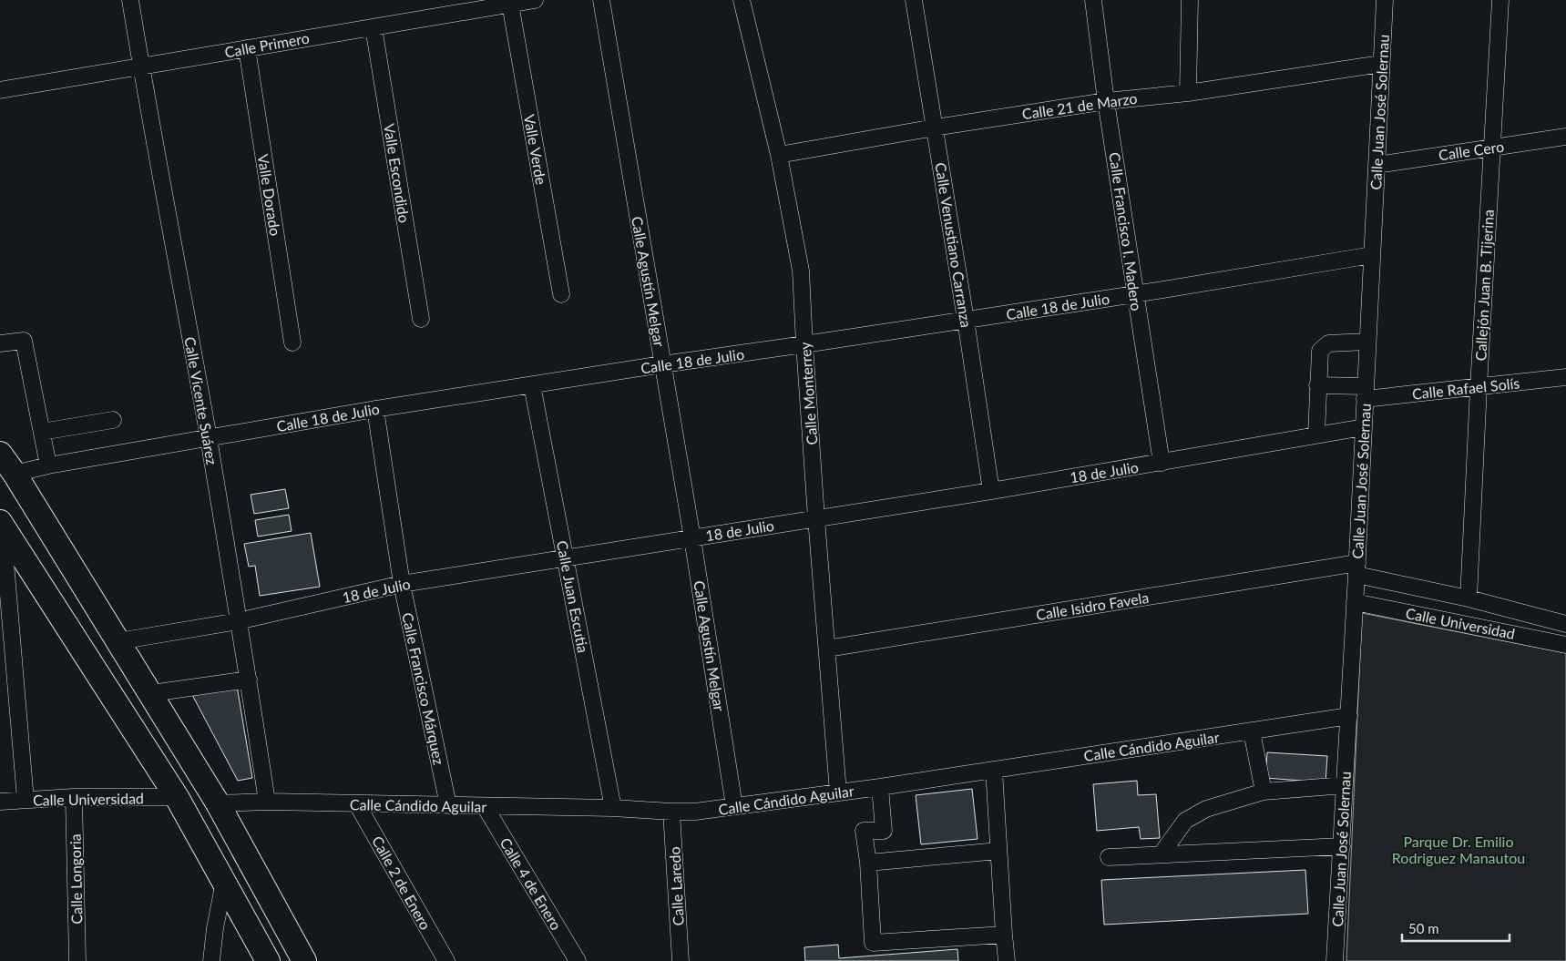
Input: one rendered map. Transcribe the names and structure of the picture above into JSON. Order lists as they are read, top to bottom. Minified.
{"streets":{"street":["Calle Primero","Calle 21 de Marzo","Calle Juan José Solernau","Valle Verde","Calle Cero","Valle Escondido","Valle Dorado","Calle Francisco I. Madero","Calle Venustiano Carranza","Calle Agustín Melgar","Callejón Juan B. Tijerina","Calle 18 de Julio","Calle Rafael Solís","Calle Monterrey","Calle Vicente Suárez","18 de Julio","Calle Juan Escutia","Calle Isidro Favela","Calle Universidad","Calle Francisco Márquez","Calle Cándido Aguilar","Calle Longoria","Calle 2 de Enero","Calle 4 de Enero","Calle Laredo"]},"crossings":[["Calle Primero","Valle Verde"],["Calle Primero","Valle Escondido"],["Calle Primero","Valle Dorado"],["Calle Primero","Calle Vicente Suárez"],["Calle 21 de Marzo","Calle Juan José Solernau"],["Calle 21 de Marzo","Calle Francisco I. Madero"],["Calle 21 de Marzo","Calle Venustiano Carranza"],["Calle 21 de Marzo","Calle Monterrey"],["Calle Juan José Solernau","Calle Cero"],["Calle Juan José Solernau","Calle 18 de Julio"],["Calle Juan José Solernau","Calle Rafael Solís"],["Calle Juan José Solernau","18 de Julio"],["Calle Juan José Solernau","Calle Isidro Favela"],["Calle Juan José Solernau","Calle Universidad"],["Calle Juan José Solernau","Calle Cándido Aguilar"],["Calle Cero","Callejón Juan B. Tijerina"],["Calle Francisco I. Madero","Calle 18 de Julio"],["Calle Francisco I. Madero","18 de Julio"],["Calle Venustiano Carranza","Calle 18 de Julio"],["Calle Venustiano Carranza","18 de Julio"],["Calle Agustín Melgar","Calle 18 de Julio"],["Calle Agustín Melgar","18 de Julio"],["Calle Agustín Melgar","Calle Cándido Aguilar"],["Callejón Juan B. Tijerina","Calle Rafael Solís"],["Callejón Juan B. Tijerina","Calle Universidad"],["Calle 18 de Julio","Calle Monterrey"],["Calle 18 de Julio","Calle Vicente Suárez"],["Calle 18 de Julio","Calle Juan Escutia"],["Calle 18 de Julio","Calle Francisco Márquez"],["Calle Monterrey","18 de Julio"],["Calle Monterrey","Calle Isidro Favela"],["Calle Monterrey","Calle Cándido Aguilar"],["Calle Vicente Suárez","18 de Julio"],["Calle Vicente Suárez","Calle Cándido Aguilar"],["18 de Julio","Calle Juan Escutia"],["18 de Julio","Calle Francisco Márquez"],["Calle Juan Escutia","Calle Cándido Aguilar"],["Calle Isidro Favela","Calle Universidad"],["Calle Universidad","Calle Longoria"],["Calle Francisco Márquez","Calle Cándido Aguilar"],["Calle Cándido Aguilar","Calle 2 de Enero"],["Calle Cándido Aguilar","Calle 4 de Enero"],["Calle Cándido Aguilar","Calle Laredo"]],"parks":["Parque Dr. Emilio Rodriguez Manautou"],"scale_bar":"50 m"}
